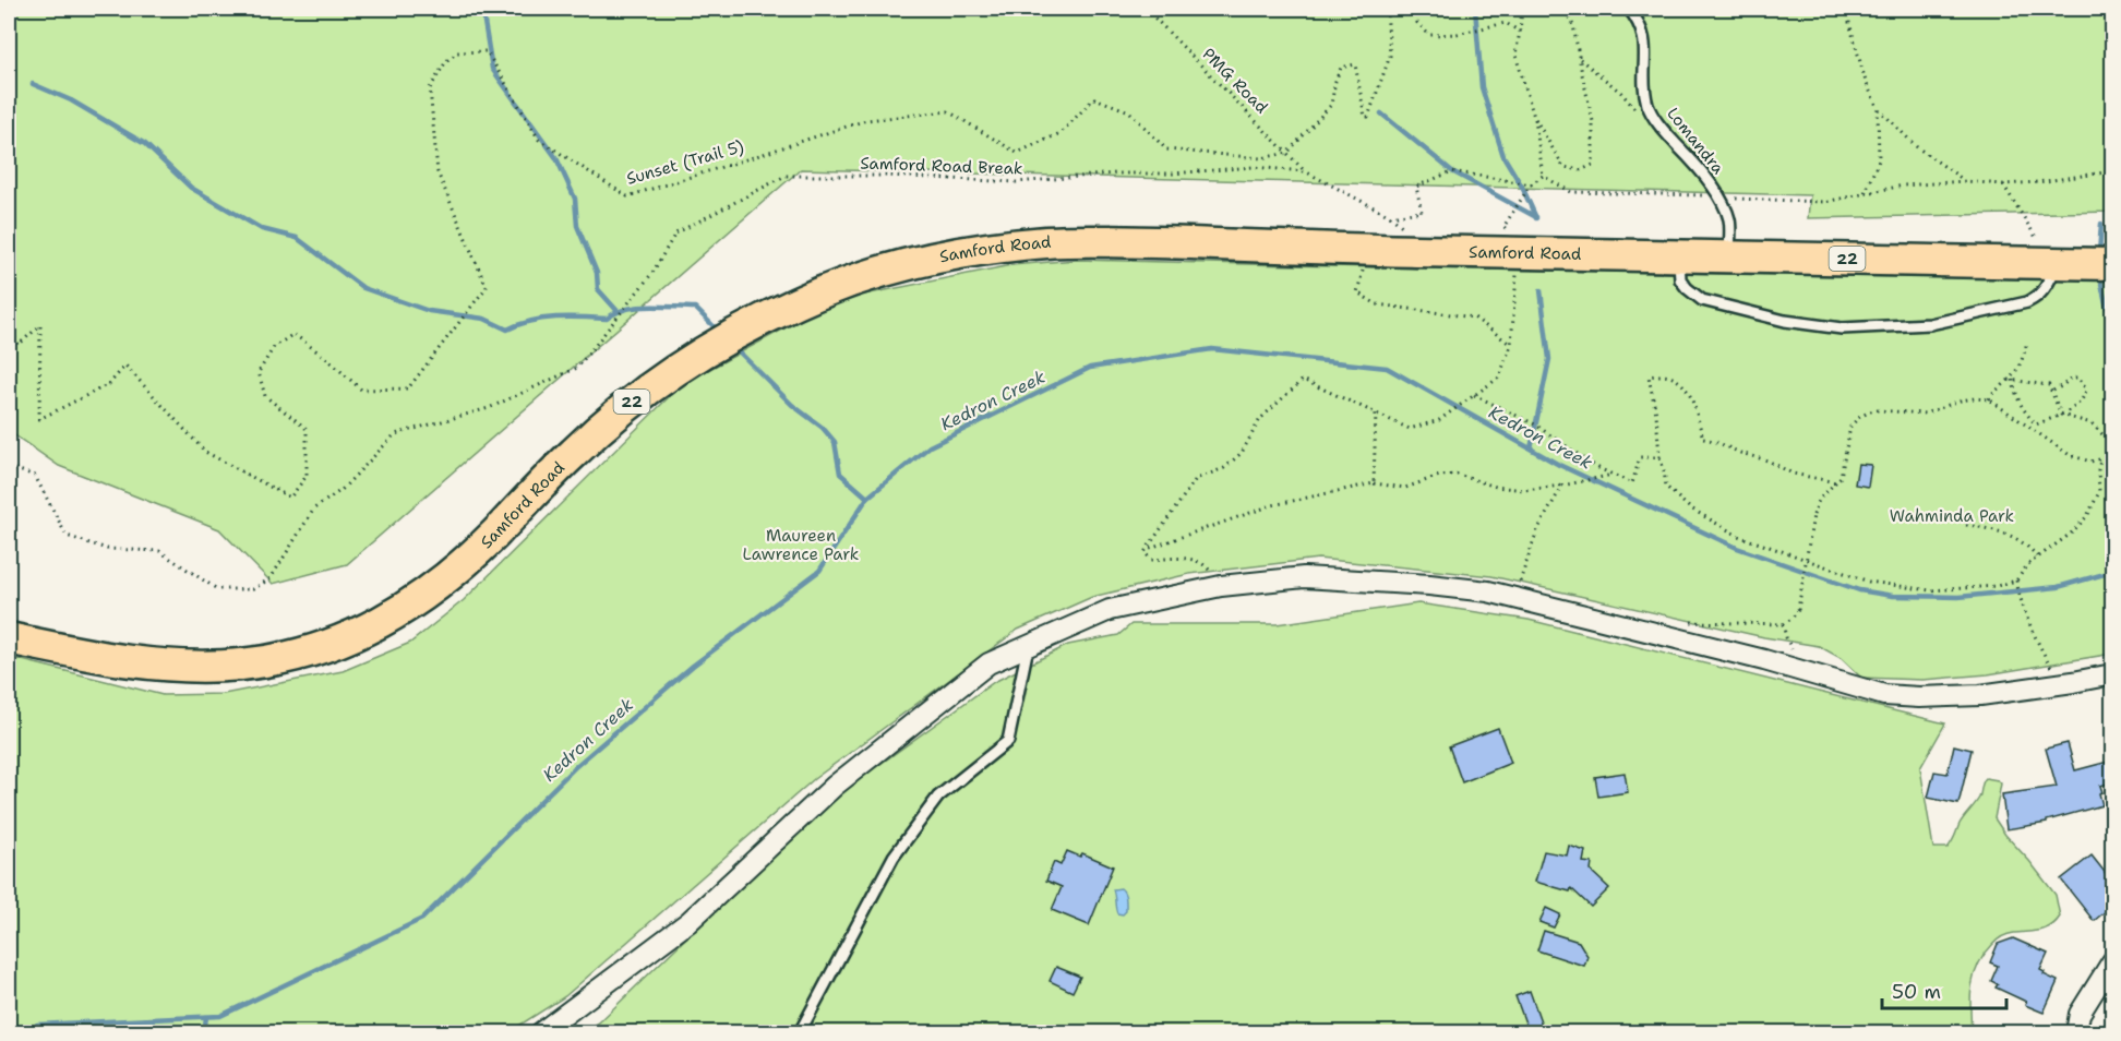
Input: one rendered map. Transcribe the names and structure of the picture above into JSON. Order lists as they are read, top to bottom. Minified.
{"streets":{"main road":["Samford Road","22"],"lane":["Lomandra"],"path":["PMG Road","Sunset (Trail 5)","Samford Road Break"]},"crossings":[["PMG Road","Sunset (Trail 5)"],["PMG Road","Samford Road Break"],["Lomandra","Samford Road"]],"water":["Kedron Creek"],"parks":["Wahminda Park","Maureen Lawrence Park"],"scale_bar":"50 m"}
